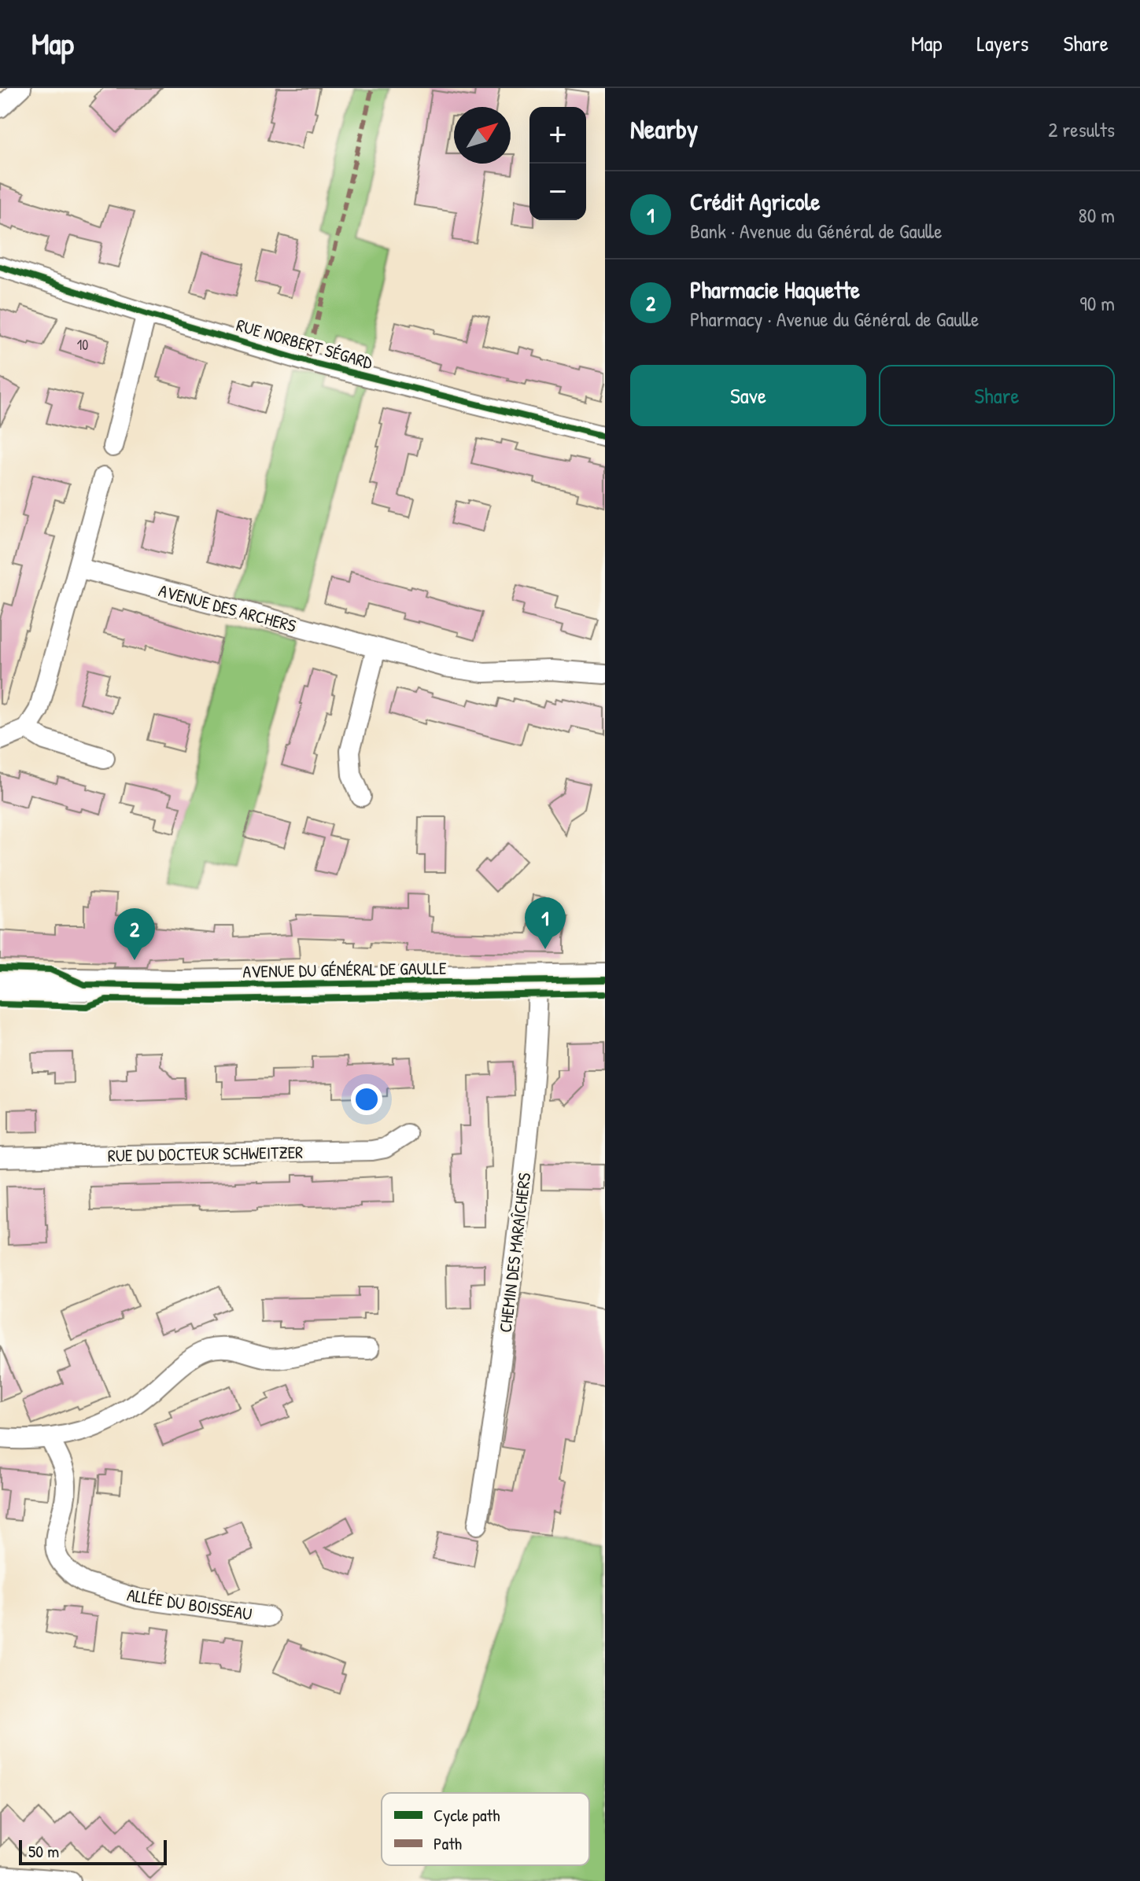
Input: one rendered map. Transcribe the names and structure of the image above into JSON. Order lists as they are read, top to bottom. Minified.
{"streets":{"main road":["AVENUE DU GÉNÉRAL DE GAULLE"],"street":["RUE NORBERT SÉGARD","AVENUE DES ARCHERS","RUE DU DOCTEUR SCHWEITZER","CHEMIN DES MARAÎCHERS","ALLÉE DU BOISSEAU"]},"crossings":[["AVENUE DU GÉNÉRAL DE GAULLE","CHEMIN DES MARAÎCHERS"]],"house_numbers":["10"],"legend":["Cycle path","Path"],"scale_bar":"50 m","north":"top right","page":{"header":"Map","nav":["Map","Layers","Share"],"heading":["Nearby","2 results"],"map_buttons":["+","−"],"list":[{"mark":"1","name":"Crédit Agricole","note":"Bank · Avenue du Général de Gaulle","value":"80 m"},{"mark":"2","name":"Pharmacie Haquette","note":"Pharmacy · Avenue du Général de Gaulle","value":"90 m"}],"buttons":["Save","Share"],"pins":["1","2"],"scale":"50 m"}}
